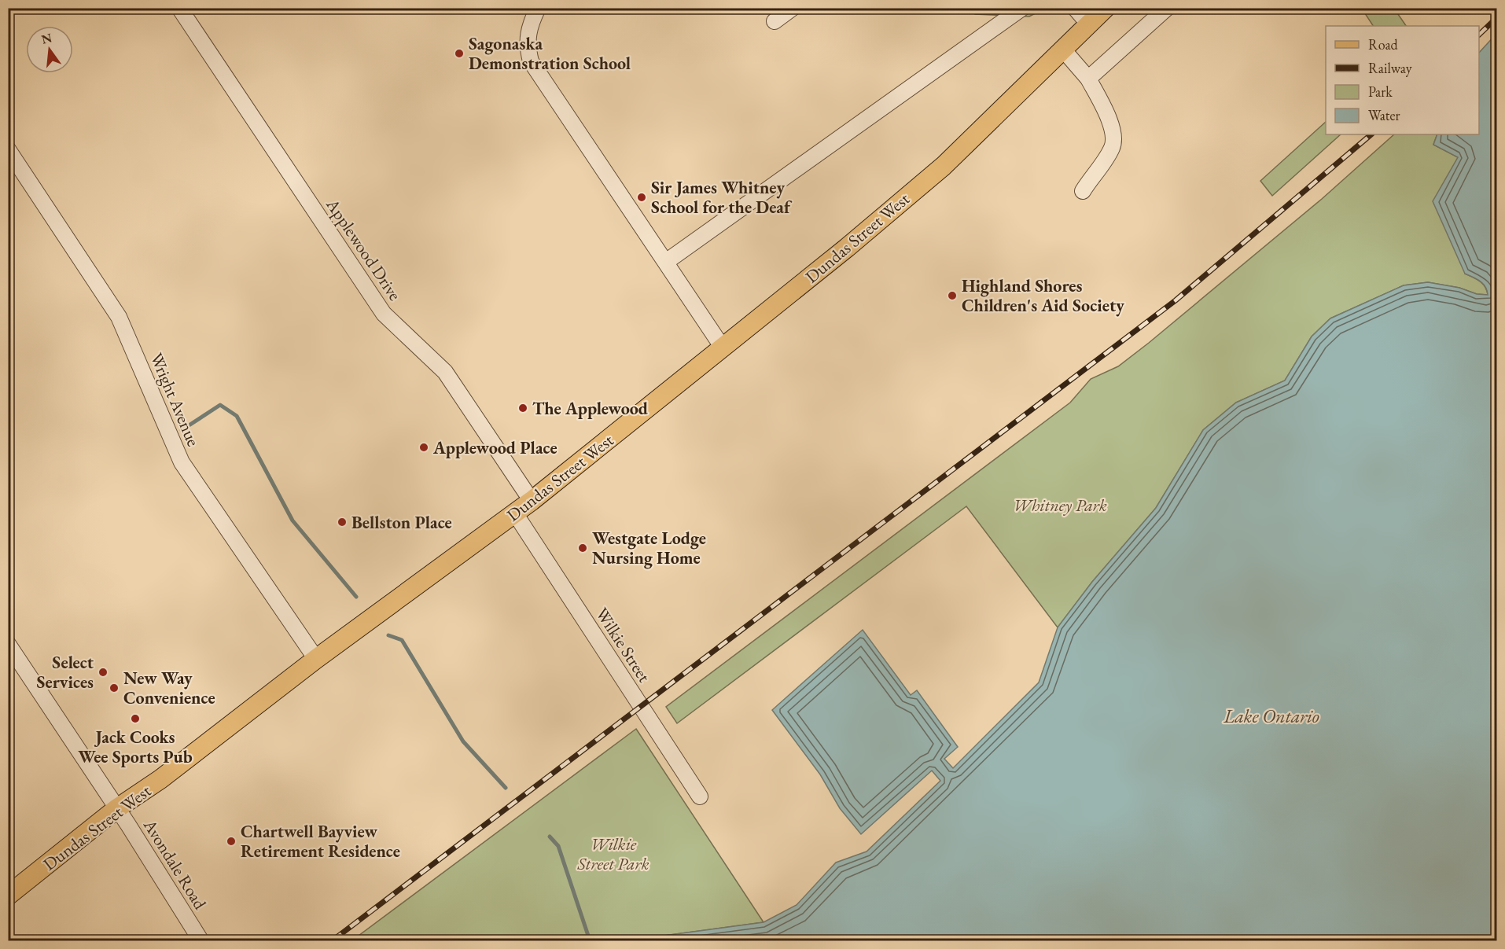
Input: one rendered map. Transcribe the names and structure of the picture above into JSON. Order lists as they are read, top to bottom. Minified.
{"streets":{"main road":["Dundas Street West"],"street":["Applewood Drive","Wright Avenue","Wilkie Street","Avondale Road"]},"crossings":[["Dundas Street West","Applewood Drive"],["Dundas Street West","Wright Avenue"],["Dundas Street West","Wilkie Street"],["Dundas Street West","Avondale Road"]],"water":["Lake Ontario"],"parks":["Whitney Park","Wilkie Street Park"],"places":["Sagonaska Demonstration School","Sir James Whitney School for the Deaf","Highland Shores Children's Aid Society","The Applewood","Applewood Place","Bellston Place","Westgate Lodge Nursing Home","Select Services","New Way Convenience","Jack Cooks Wee Sports Pub","Chartwell Bayview Retirement Residence"],"legend":["Road","Railway","Park","Water"],"north":"top"}
